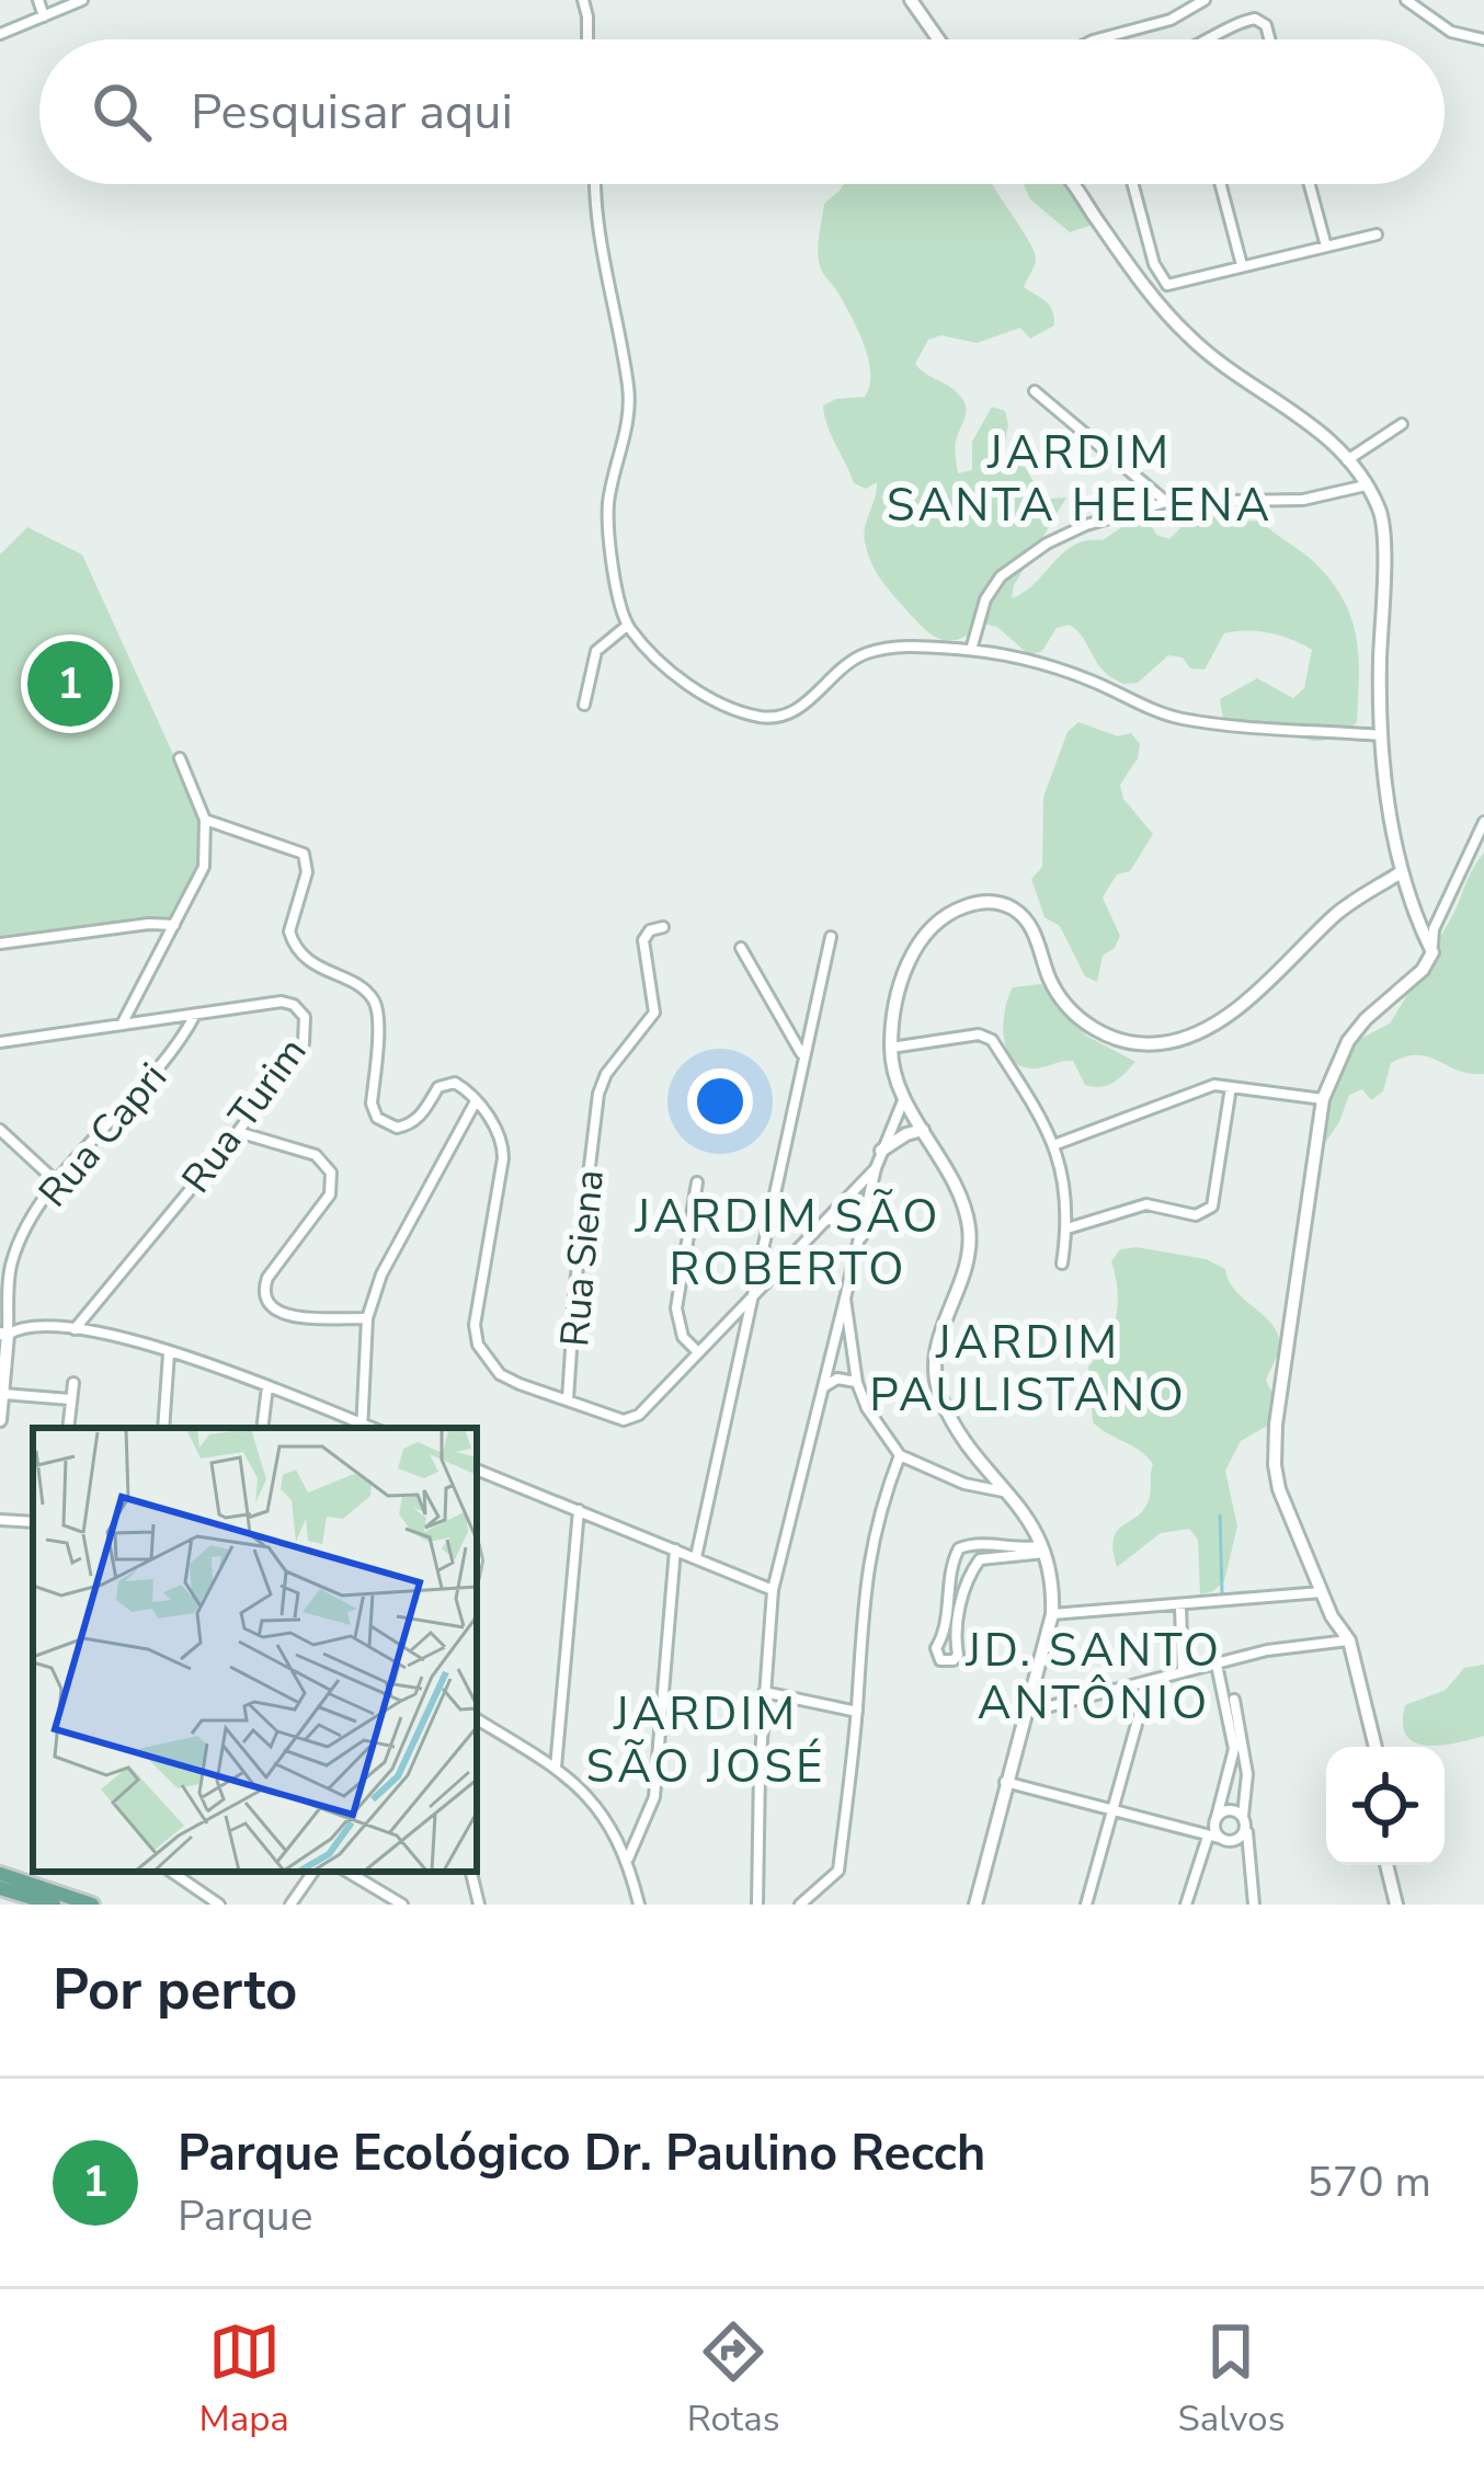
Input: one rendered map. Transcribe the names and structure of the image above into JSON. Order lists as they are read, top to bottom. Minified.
{"streets":{"street":["Rua Turim","Rua Capri","Rua Siena"]},"crossings":[["Rua Turim","Rua Capri"]],"districts":["JARDIM SANTA HELENA","JARDIM SÃO ROBERTO","JARDIM PAULISTANO","JD. SANTO ANTÔNIO","JARDIM SÃO JOSÉ"],"page":{"search":"Pesquisar aqui","pins":"1","heading":"Por perto","list":[{"mark":"1","name":"Parque Ecológico Dr. Paulino Recch","note":"Parque","value":"570 m"}],"nav":["Mapa","Rotas","Salvos"]}}
